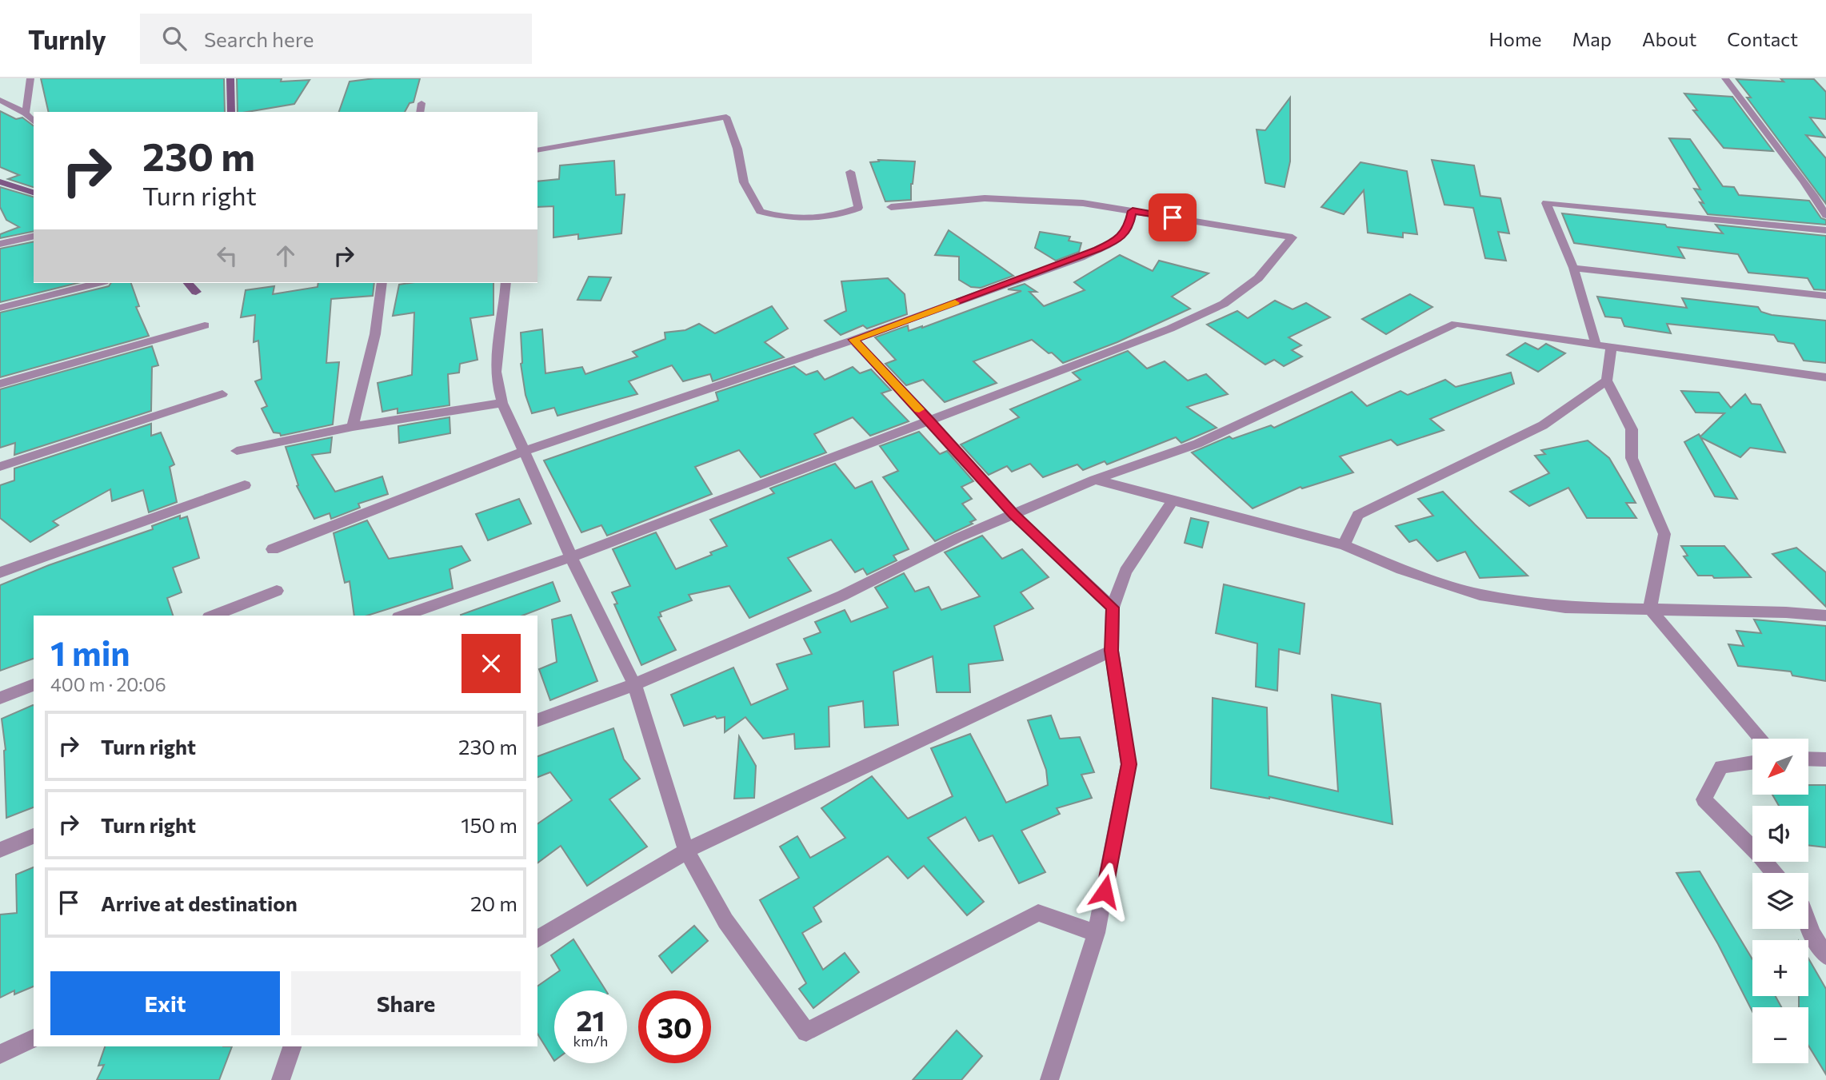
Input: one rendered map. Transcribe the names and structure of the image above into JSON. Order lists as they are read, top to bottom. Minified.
{"north":"bottom left","page":{"header":"Turnly","search":"Search here","nav":["Home","Map","About","Contact"],"turn":["230 m","Turn right"],"heading":["1 min","400 m · 20:06"],"list":[{"name":"Turn right","value":"230 m"},{"name":"Turn right","value":"150 m"},{"name":"Arrive at destination","value":"20 m"}],"map_buttons":["+","−"],"buttons":["Exit","Share"],"speed":"21 km/h","limit":"30"}}
